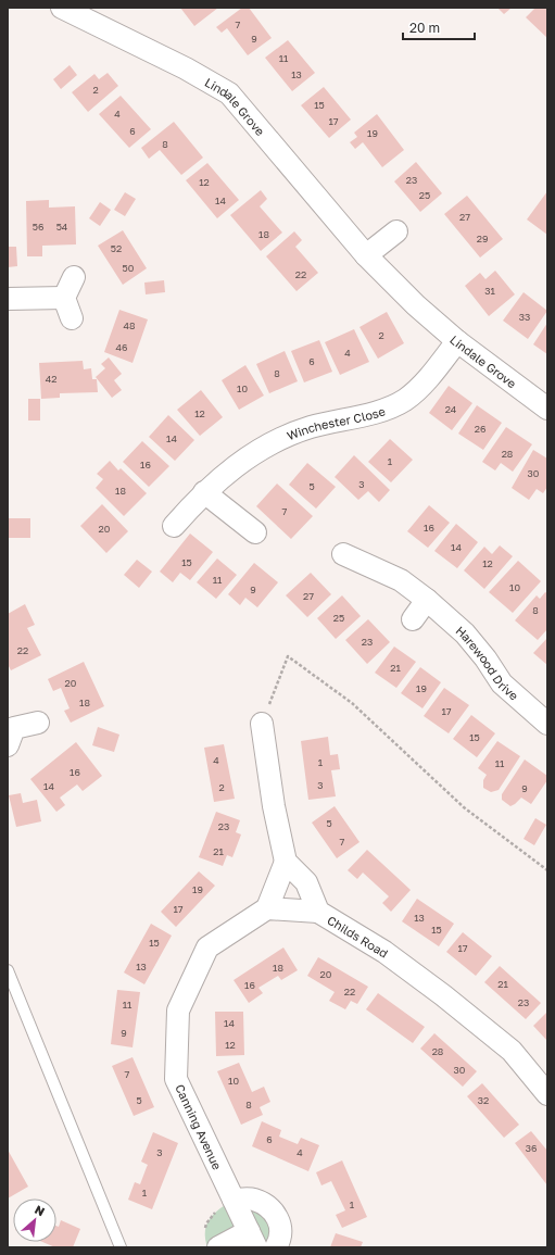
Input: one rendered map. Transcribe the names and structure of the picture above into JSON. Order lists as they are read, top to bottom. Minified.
{"streets":{"street":["Lindale Grove","Winchester Close","Harewood Drive","Childs Road","Canning Avenue"]},"crossings":[["Lindale Grove","Winchester Close"]],"house_numbers":["7","9","11","13","2","15","4","17","6","19","8","23","12","25","14","27","56","54","18","29","52","50","22","31","33","48","2","46","4","6","8","42","10","24","12","26","14","28","1","16","30","3","5","18","7","16","20","14","15","12","11","10","9","27","8","25","23","22","21","20","19","18","17","15","4","1","11","16","3","14","2","9","5","23","7","21","19","17","13","15","15","17","13","18","20","21","16","22","23","11","14","9","12","28","30","7","10","5","32","8","6","36","3","4","1","1"],"scale_bar":"20 m","north":"top right"}
